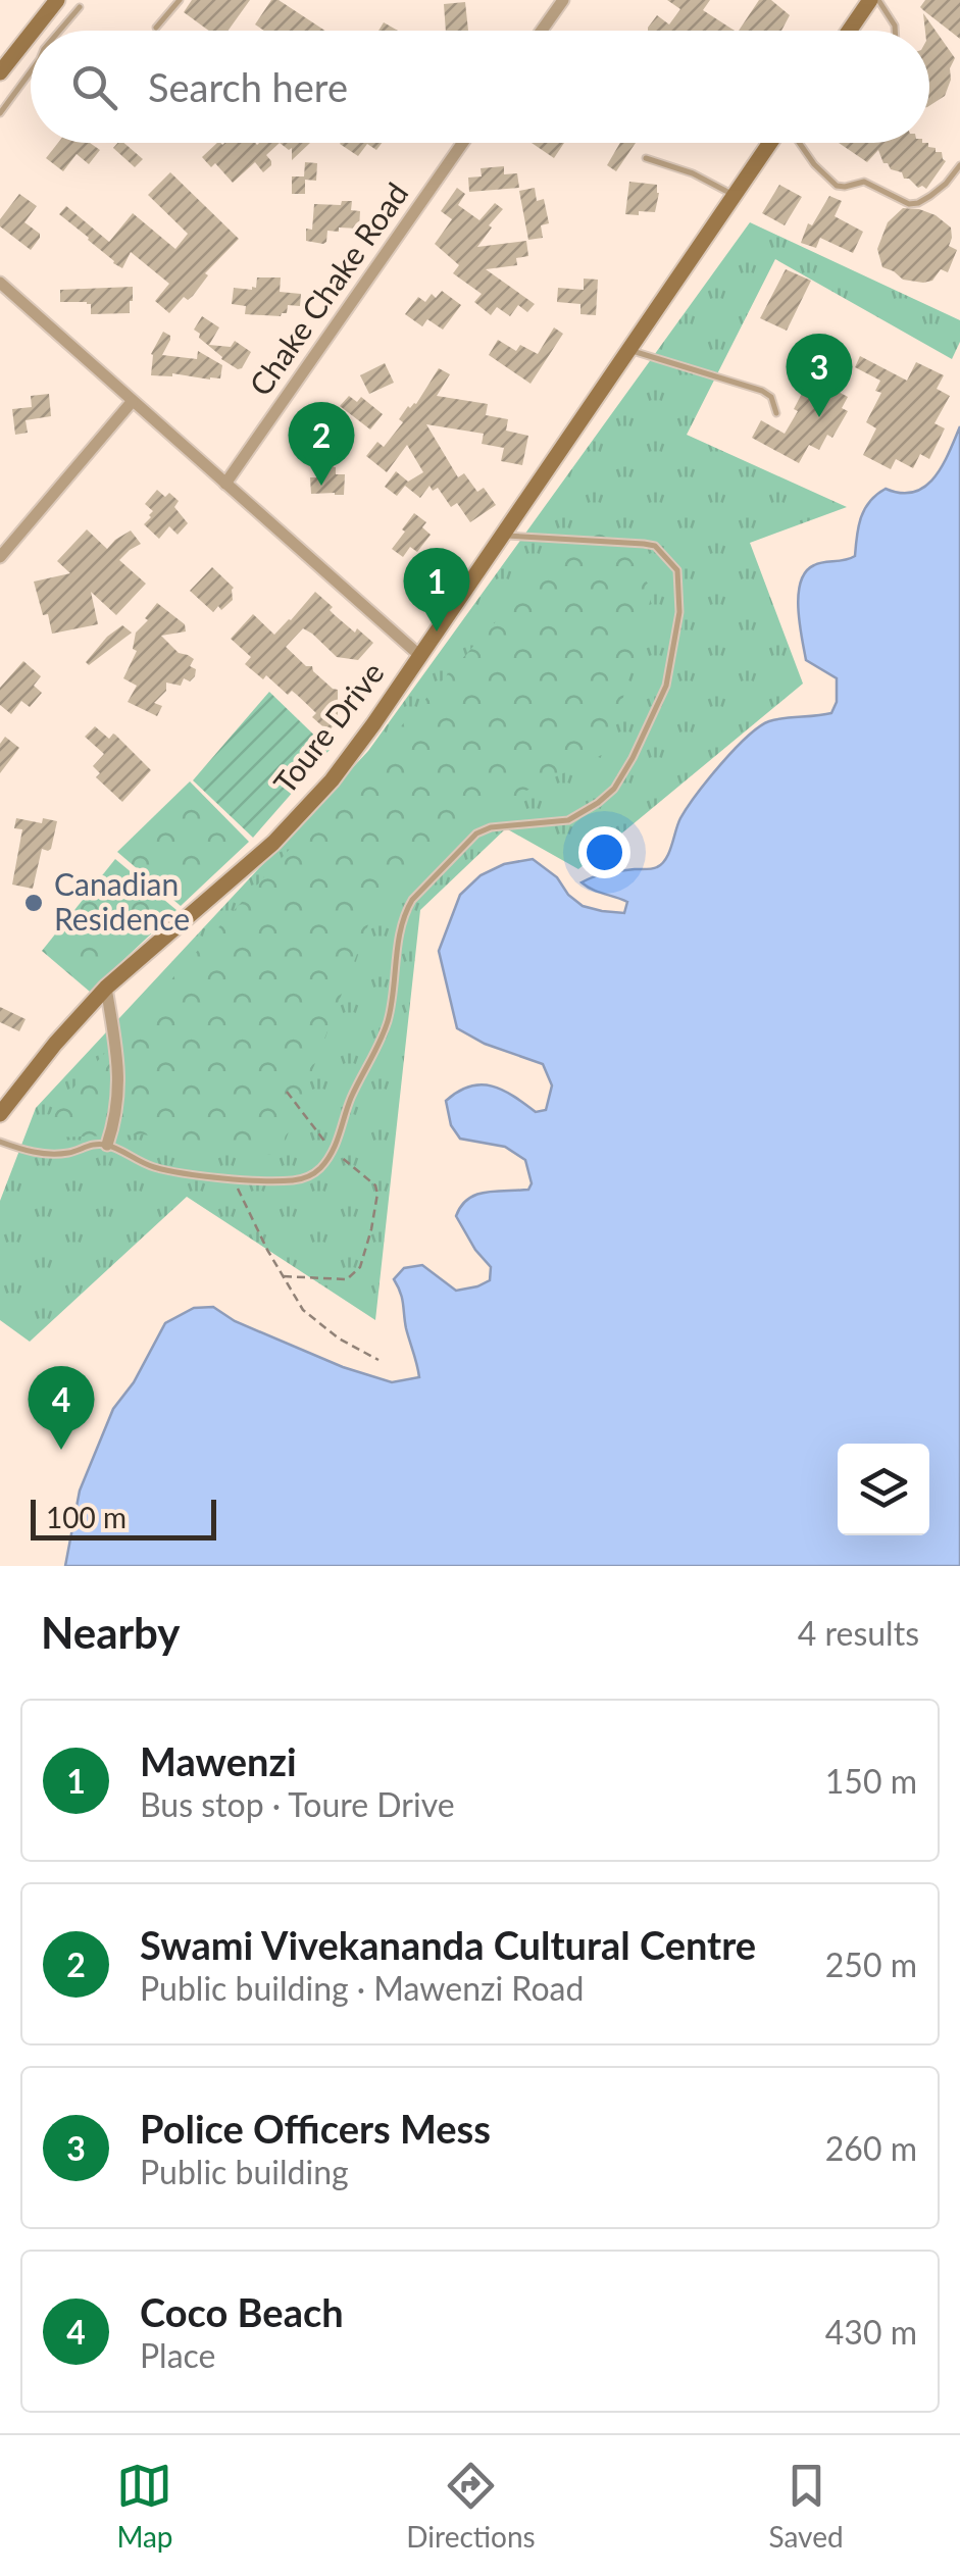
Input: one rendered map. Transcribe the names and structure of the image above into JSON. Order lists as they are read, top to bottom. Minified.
{"streets":{"street":["Chake Chake Road","Toure Drive"]},"places":["Canadian Residence"],"scale_bar":"100 m","page":{"search":"Search here","pins":["3","2","1","4"],"scale":"100 m","heading":["Nearby","4 results"],"list":[{"mark":"1","name":"Mawenzi","note":"Bus stop · Toure Drive","value":"150 m"},{"mark":"2","name":"Swami Vivekananda Cultural Centre","note":"Public building · Mawenzi Road","value":"250 m"},{"mark":"3","name":"Police Officers Mess","note":"Public building","value":"260 m"},{"mark":"4","name":"Coco Beach","note":"Place","value":"430 m"}],"nav":["Map","Directions","Saved"]}}
